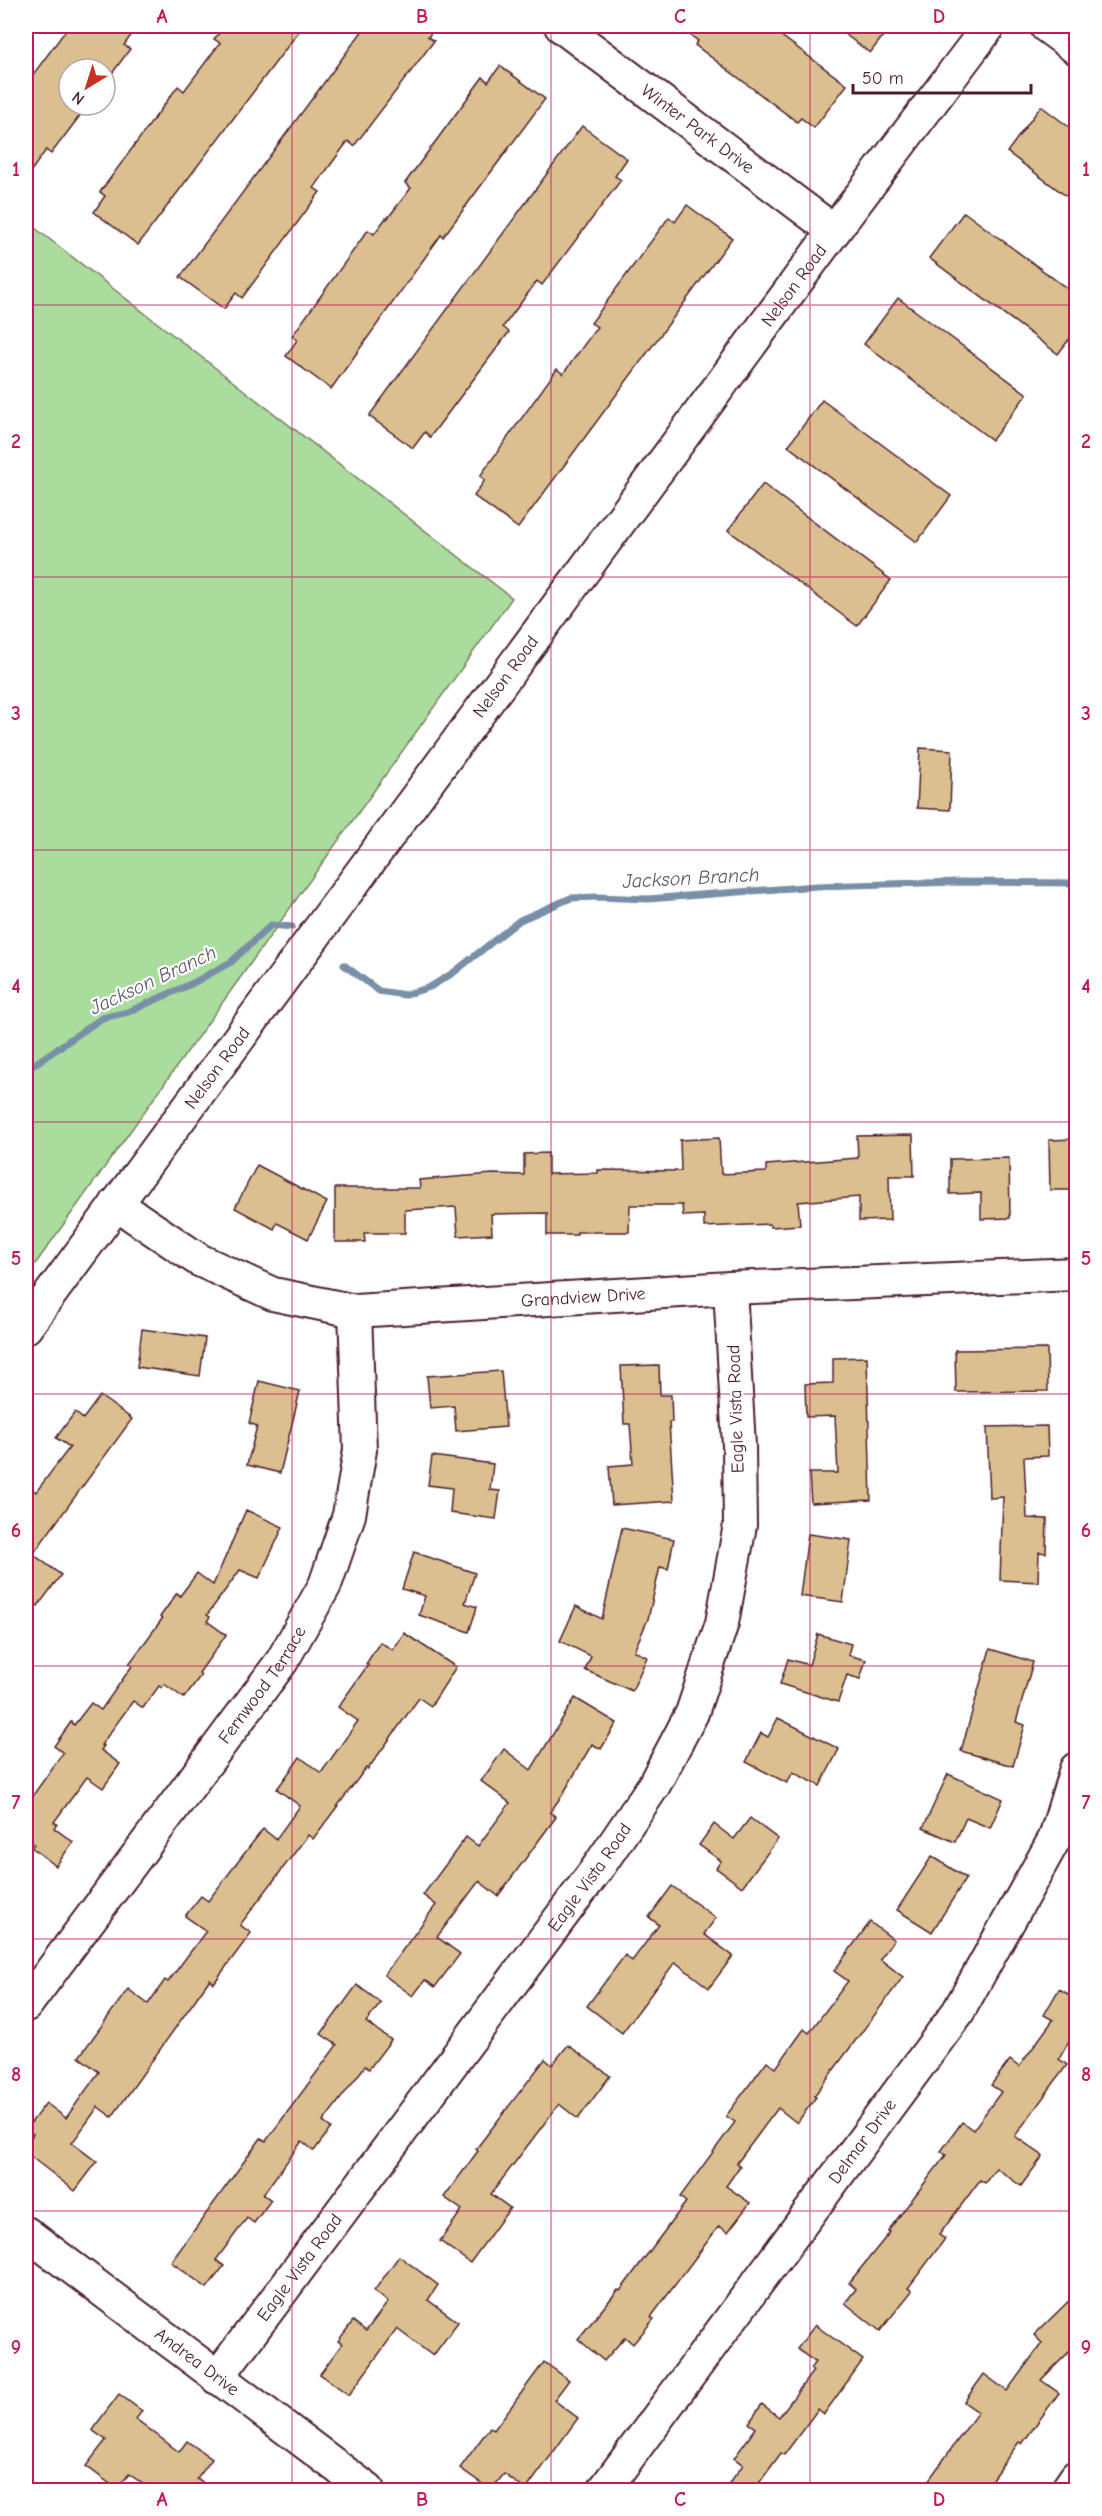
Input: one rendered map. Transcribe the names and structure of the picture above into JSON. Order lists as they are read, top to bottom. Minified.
{"streets":{"street":["Winter Park Drive","Nelson Road","Grandview Drive","Eagle Vista Road","Fernwood Terrace","Delmar Drive","Andrea Drive"]},"crossings":[["Winter Park Drive","Nelson Road"],["Nelson Road","Grandview Drive"],["Grandview Drive","Eagle Vista Road"],["Grandview Drive","Fernwood Terrace"],["Eagle Vista Road","Andrea Drive"]],"water":["Jackson Branch"],"scale_bar":"50 m","north":"bottom left","grid":{"columns":["A","B","C","D"],"rows":["1","2","3","4","5","6","7","8","9"]}}
